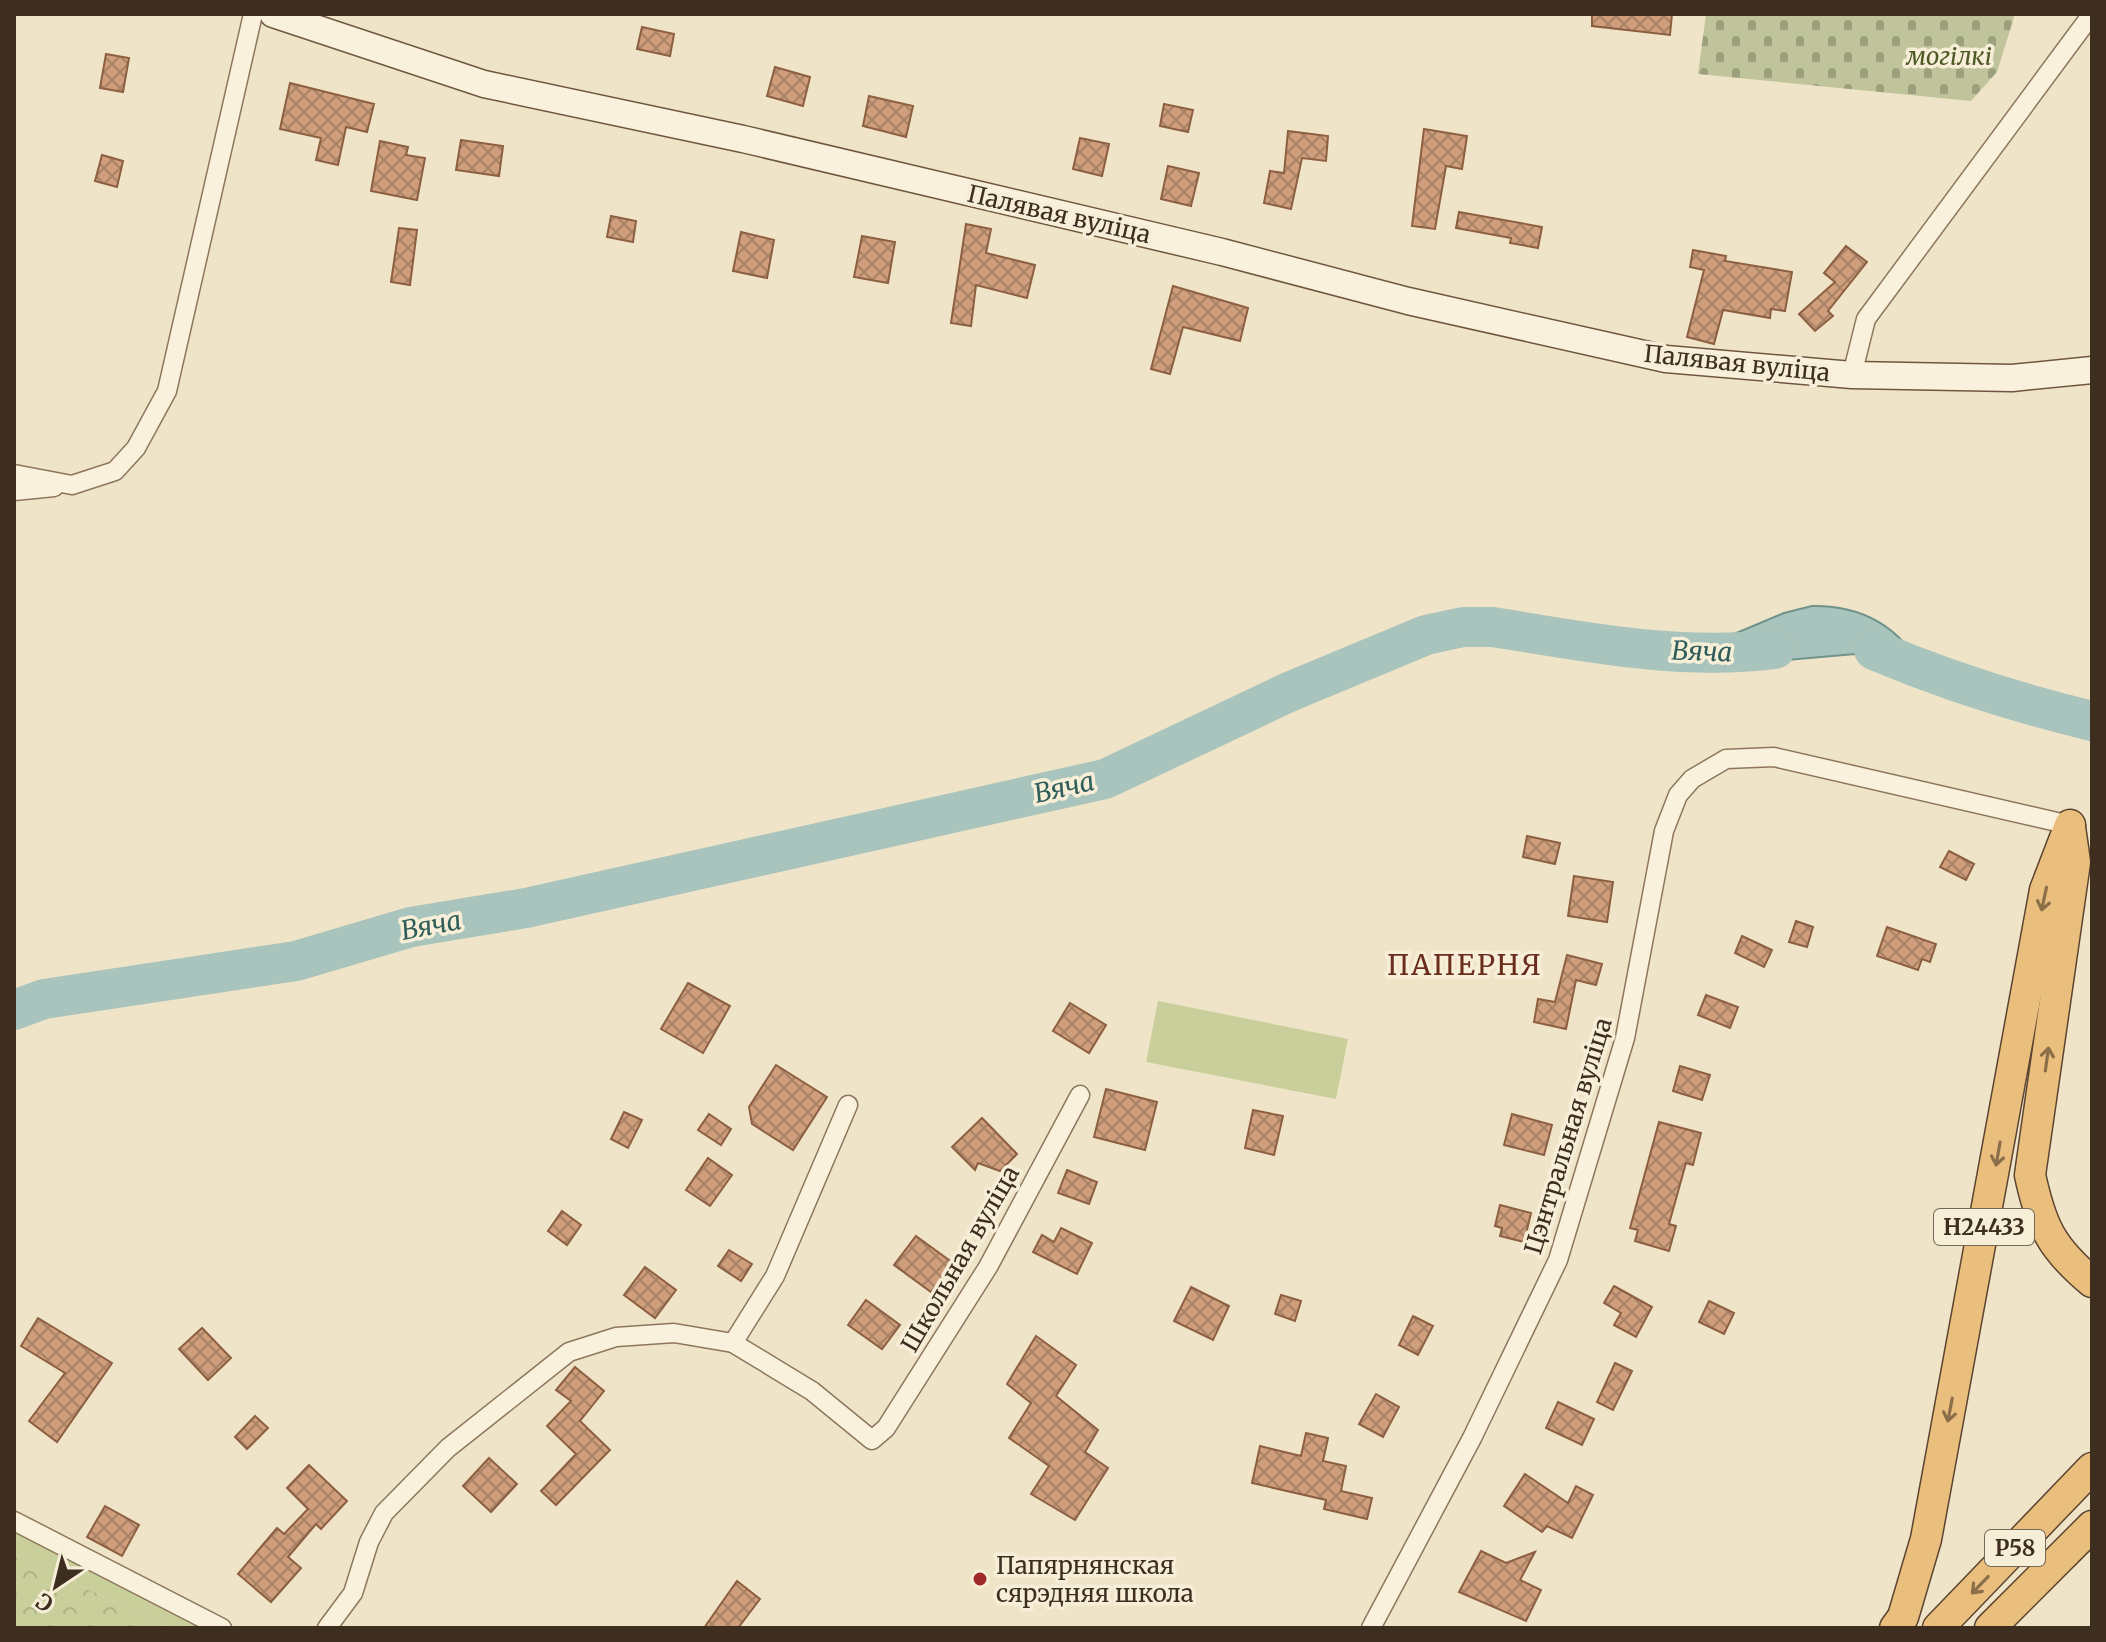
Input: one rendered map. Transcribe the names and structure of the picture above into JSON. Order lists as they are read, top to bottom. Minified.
{"streets":{"highway":["Н24433","Р58"],"main road":["Палявая вуліца"],"street":["Цэнтральная вуліца","Школьная вуліца"]},"crossings":[["Цэнтральная вуліца","Н24433"]],"districts":["ПАПЕРНЯ"],"water":["Вяча"],"parks":["могілкі"],"places":["Папярнянская сярэдняя школа"],"north":"bottom left"}
